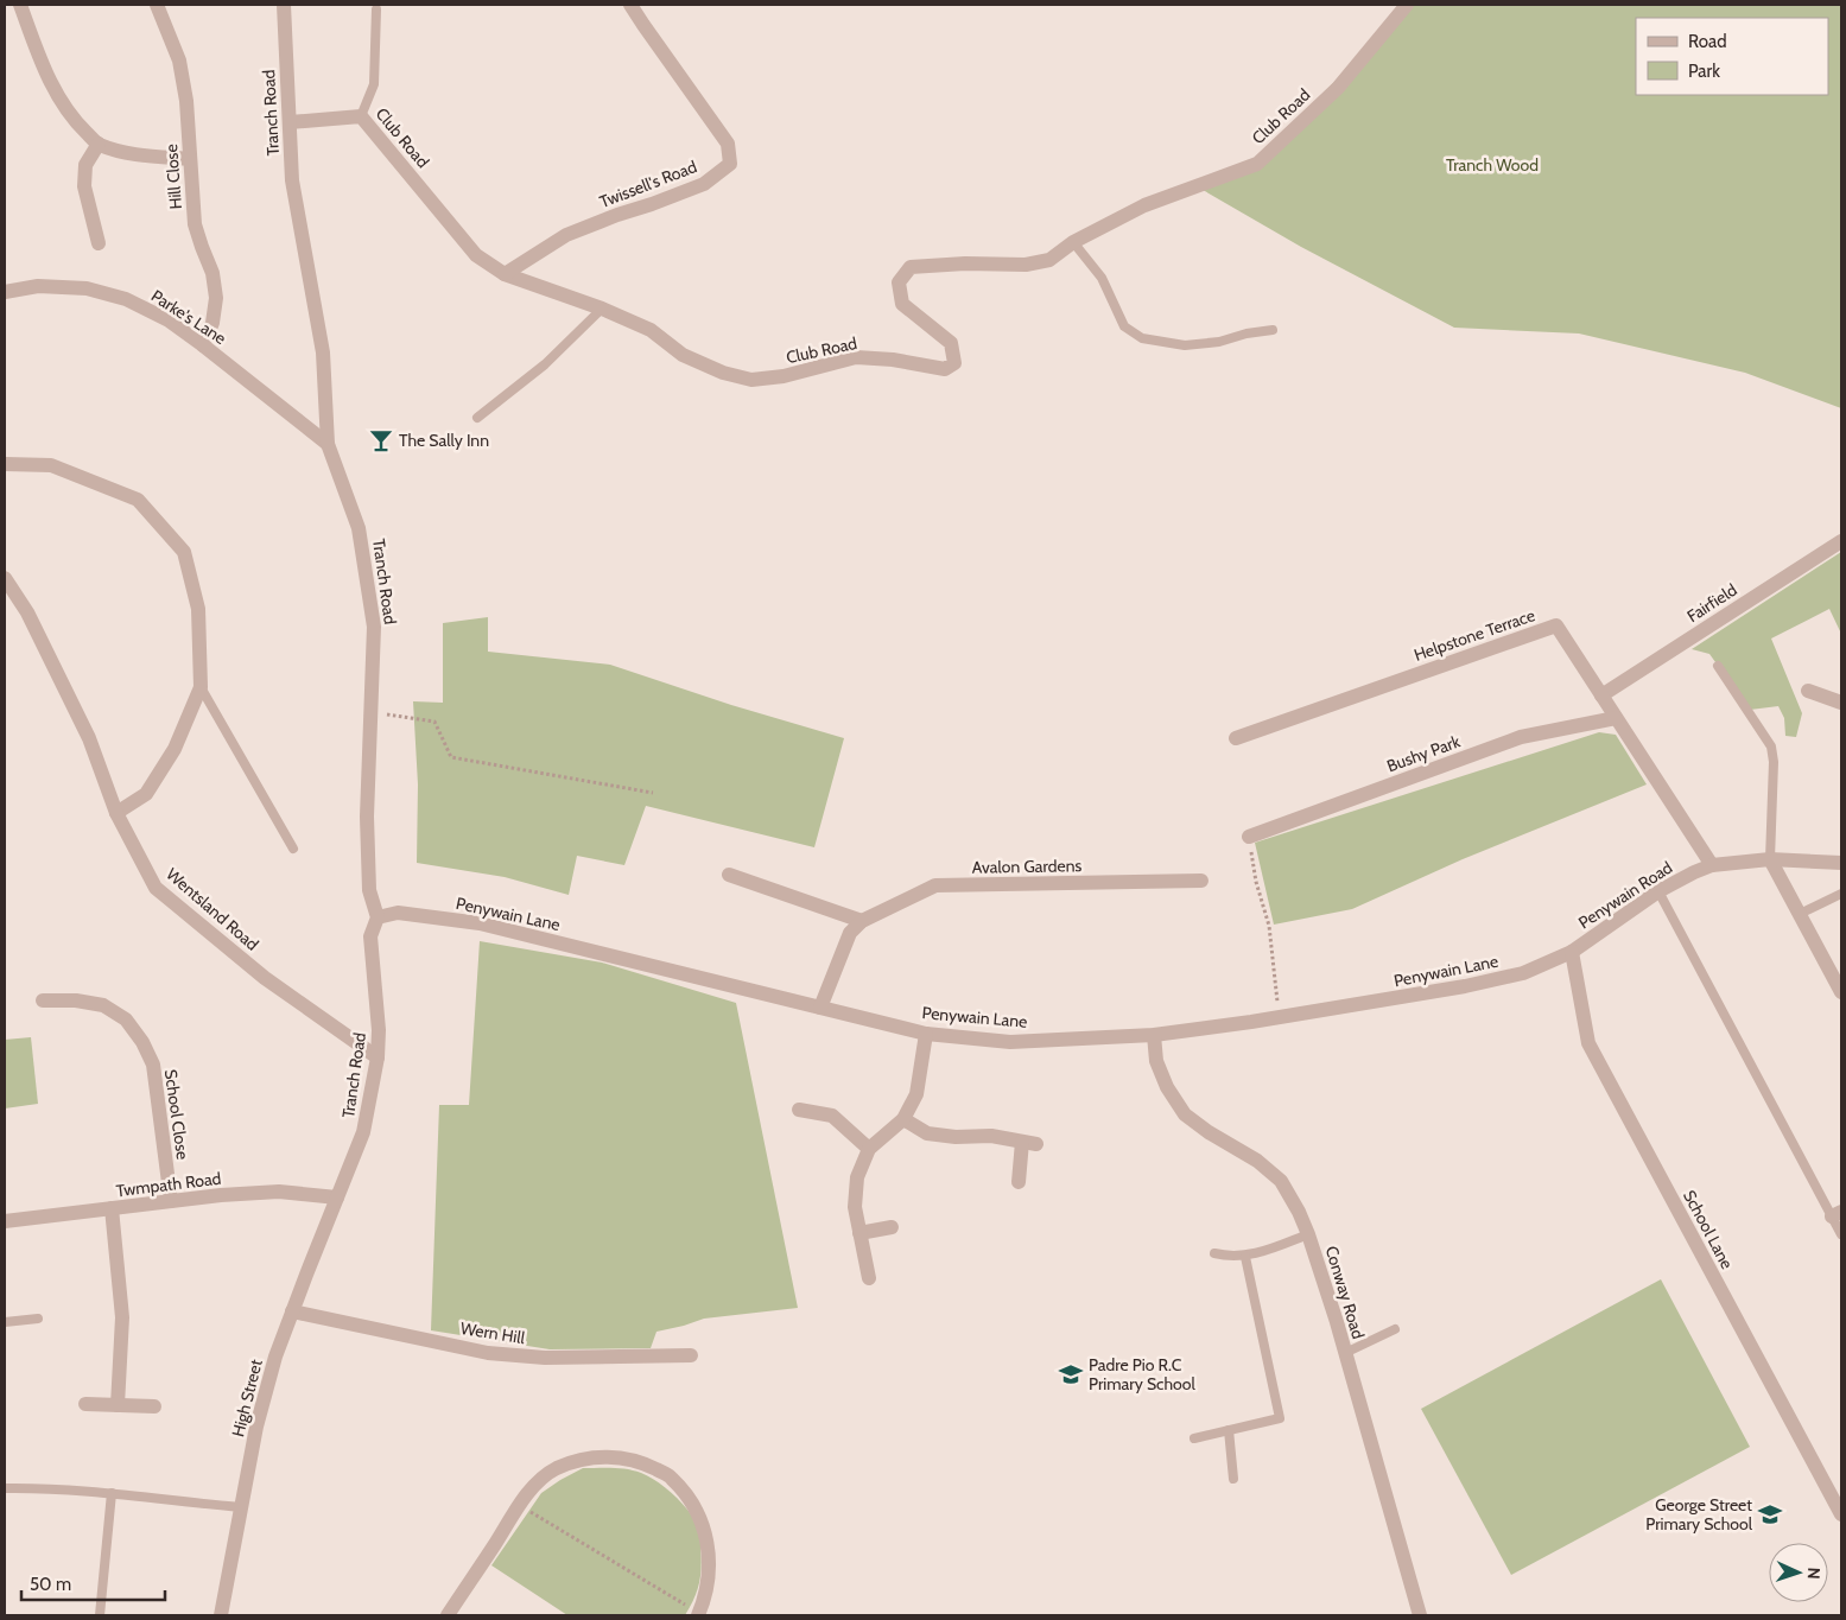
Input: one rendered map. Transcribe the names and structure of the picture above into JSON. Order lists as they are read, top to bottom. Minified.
{"streets":{"street":["Tranch Road","Club Road","Hill Close","Twissell's Road","Parke's Lane","Fairfield","Helpstone Terrace","Bushy Park","Avalon Gardens","Penywain Road","Wentsland Road","Penywain Lane","School Close","Twmpath Road","School Lane","Conway Road","Wern Hill","High Street"]},"crossings":[["Tranch Road","Club Road"],["Tranch Road","Parke's Lane"],["Tranch Road","Wentsland Road"],["Tranch Road","Penywain Lane"],["Tranch Road","Twmpath Road"],["Tranch Road","High Street"],["Club Road","Twissell's Road"],["Hill Close","Parke's Lane"],["Fairfield","Helpstone Terrace"],["Helpstone Terrace","Bushy Park"],["Helpstone Terrace","Penywain Road"],["Avalon Gardens","Penywain Lane"],["Penywain Road","Penywain Lane"],["Penywain Road","School Lane"],["Penywain Lane","School Lane"],["Penywain Lane","Conway Road"],["School Close","Twmpath Road"],["Twmpath Road","High Street"],["Wern Hill","High Street"]],"parks":["Tranch Wood"],"places":{"bar":["The Sally Inn"],"school or university":["Padre Pio R.C Primary School","George Street Primary School"]},"legend":["Road","Park"],"scale_bar":"50 m","north":"right"}
